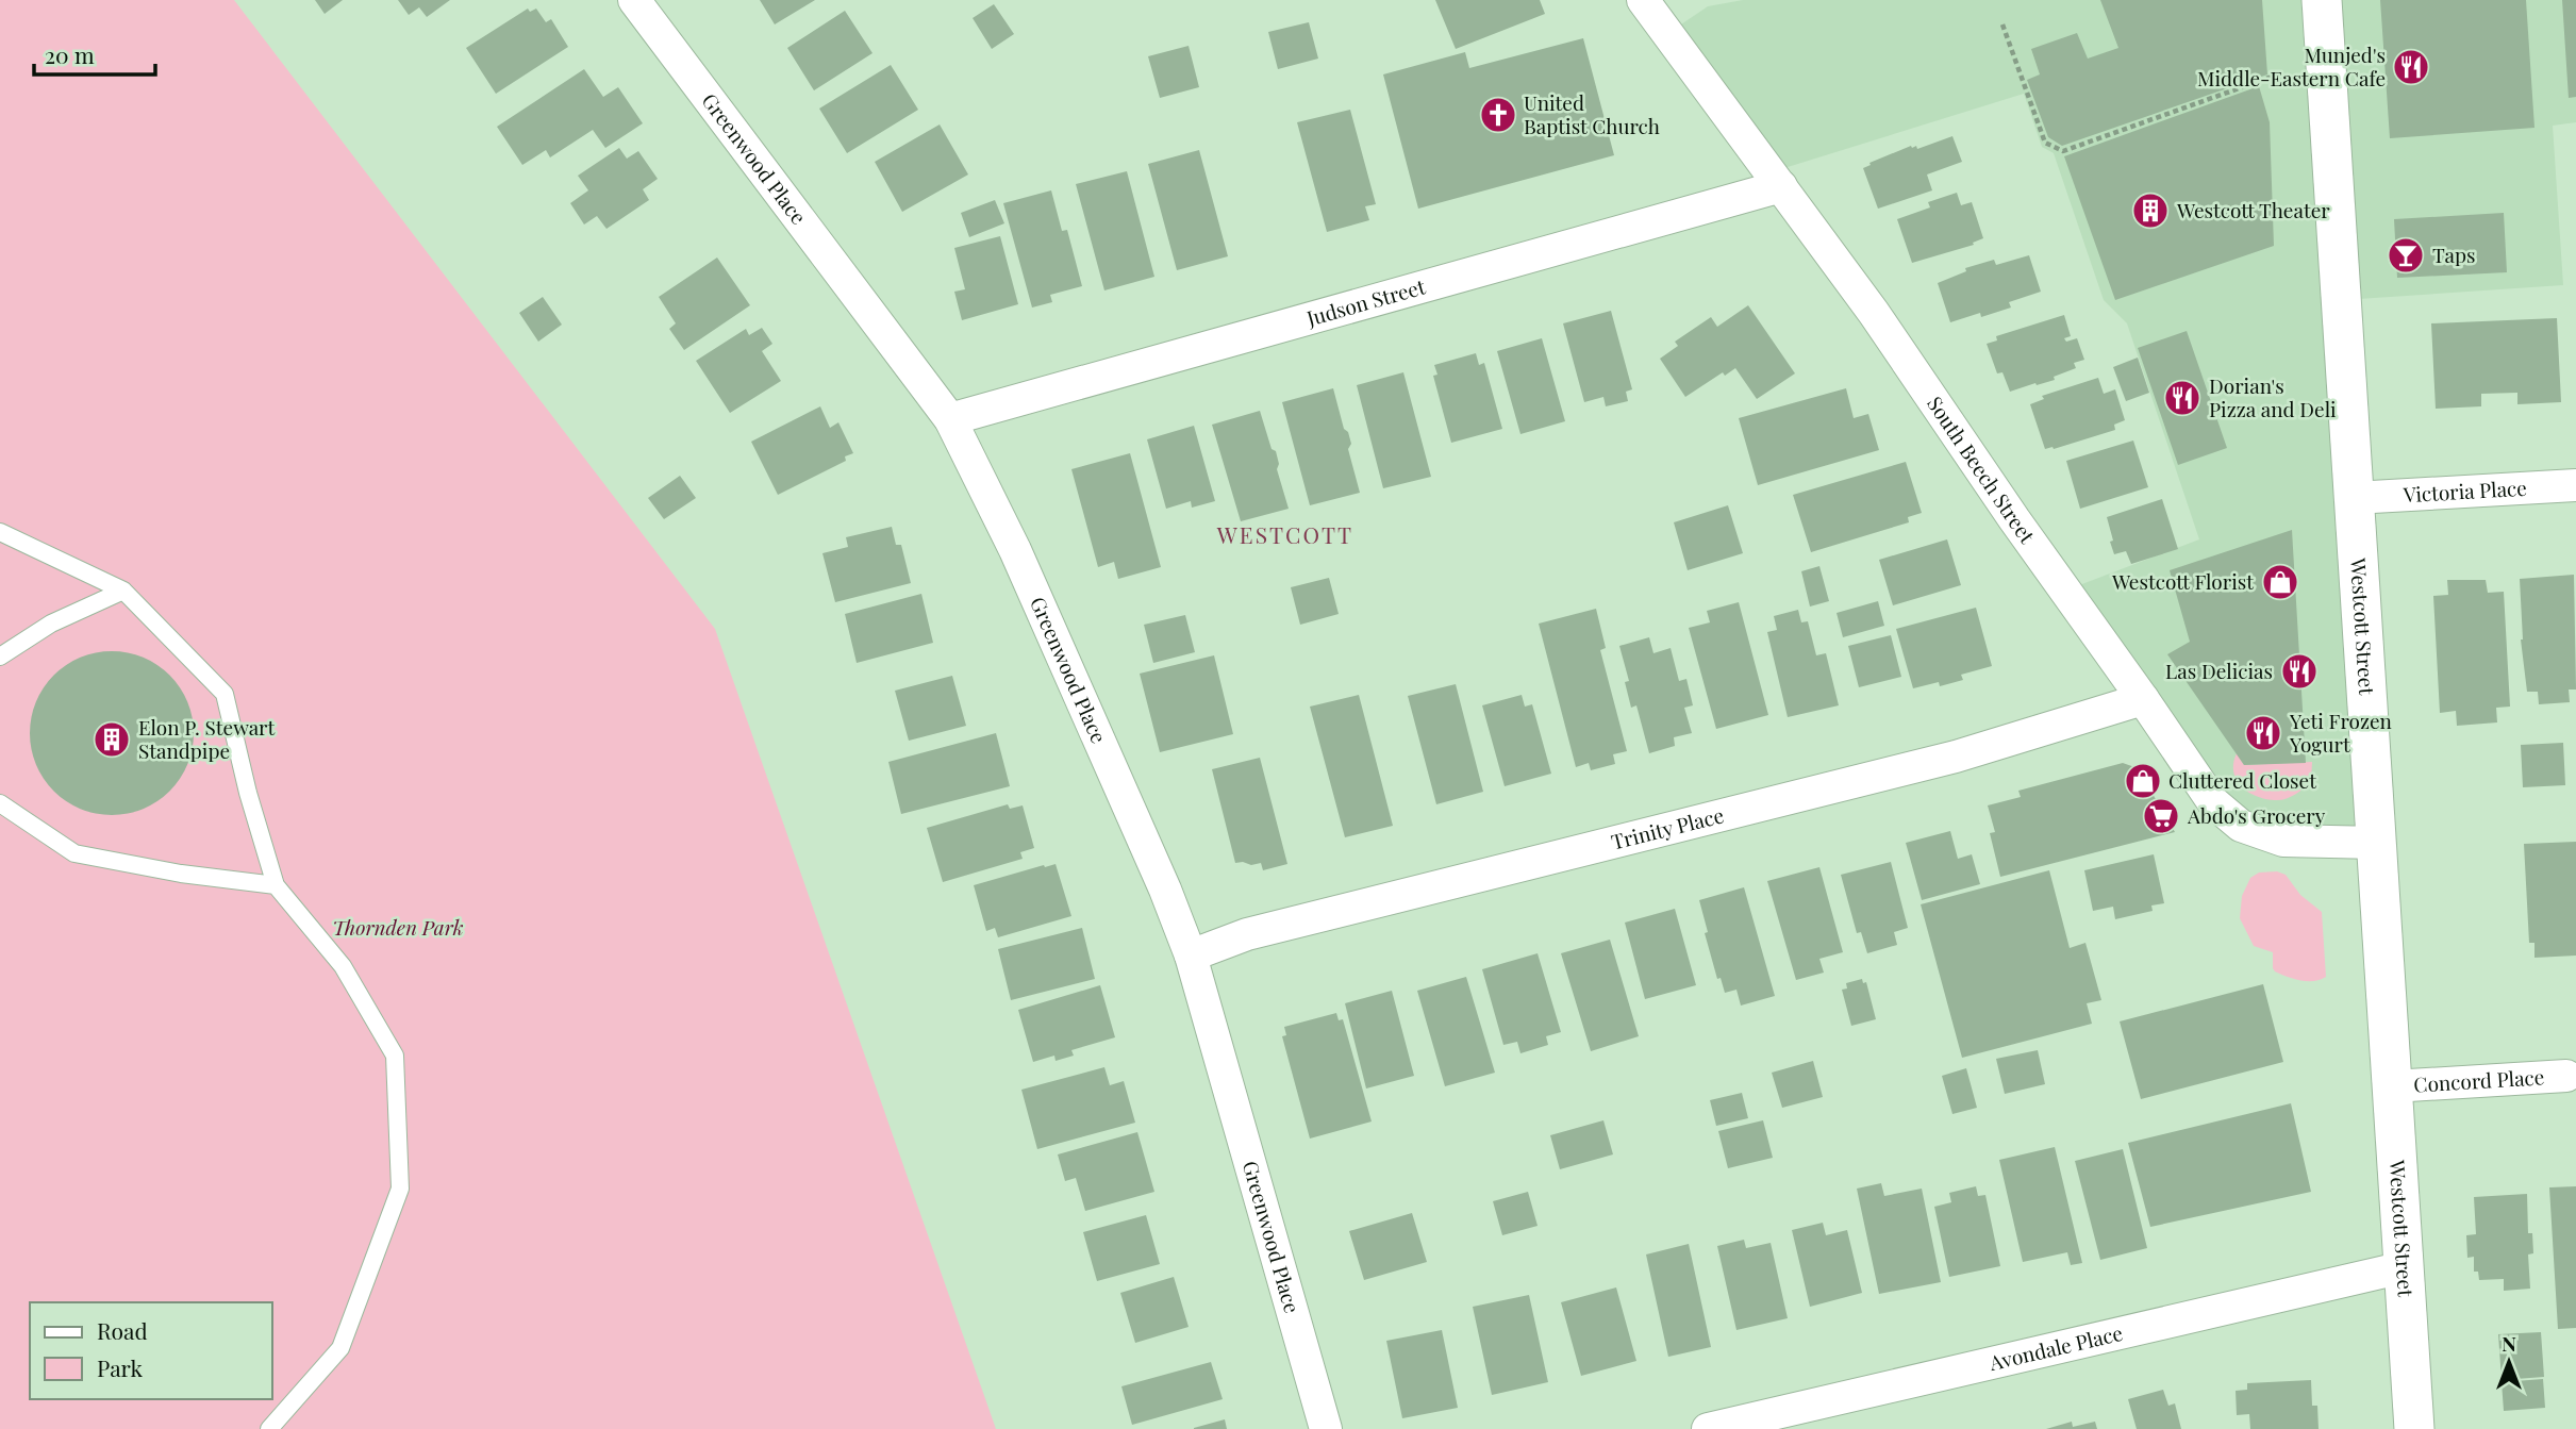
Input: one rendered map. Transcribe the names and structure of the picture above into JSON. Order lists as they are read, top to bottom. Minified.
{"streets":{"street":["Greenwood Place","Judson Street","South Beech Street","Victoria Place","Westcott Street","Trinity Place","Concord Place","Avondale Place"]},"crossings":[["Greenwood Place","Judson Street"],["Greenwood Place","Trinity Place"],["Judson Street","South Beech Street"],["South Beech Street","Westcott Street"],["South Beech Street","Trinity Place"],["Victoria Place","Westcott Street"],["Westcott Street","Concord Place"],["Westcott Street","Avondale Place"]],"districts":["WESTCOTT"],"parks":["Thornden Park"],"places":{"restaurant":["Munjed's Middle-Eastern Cafe","Dorian's Pizza and Deli","Las Delicias","Yeti Frozen Yogurt"],"church":["United Baptist Church"],"building":["Westcott Theater","Elon P. Stewart Standpipe"],"bar":["Taps"],"shop":["Westcott Florist","Cluttered Closet"],"supermarket":["Abdo's Grocery"]},"legend":["Road","Park"],"scale_bar":"20 m","north":"top"}
